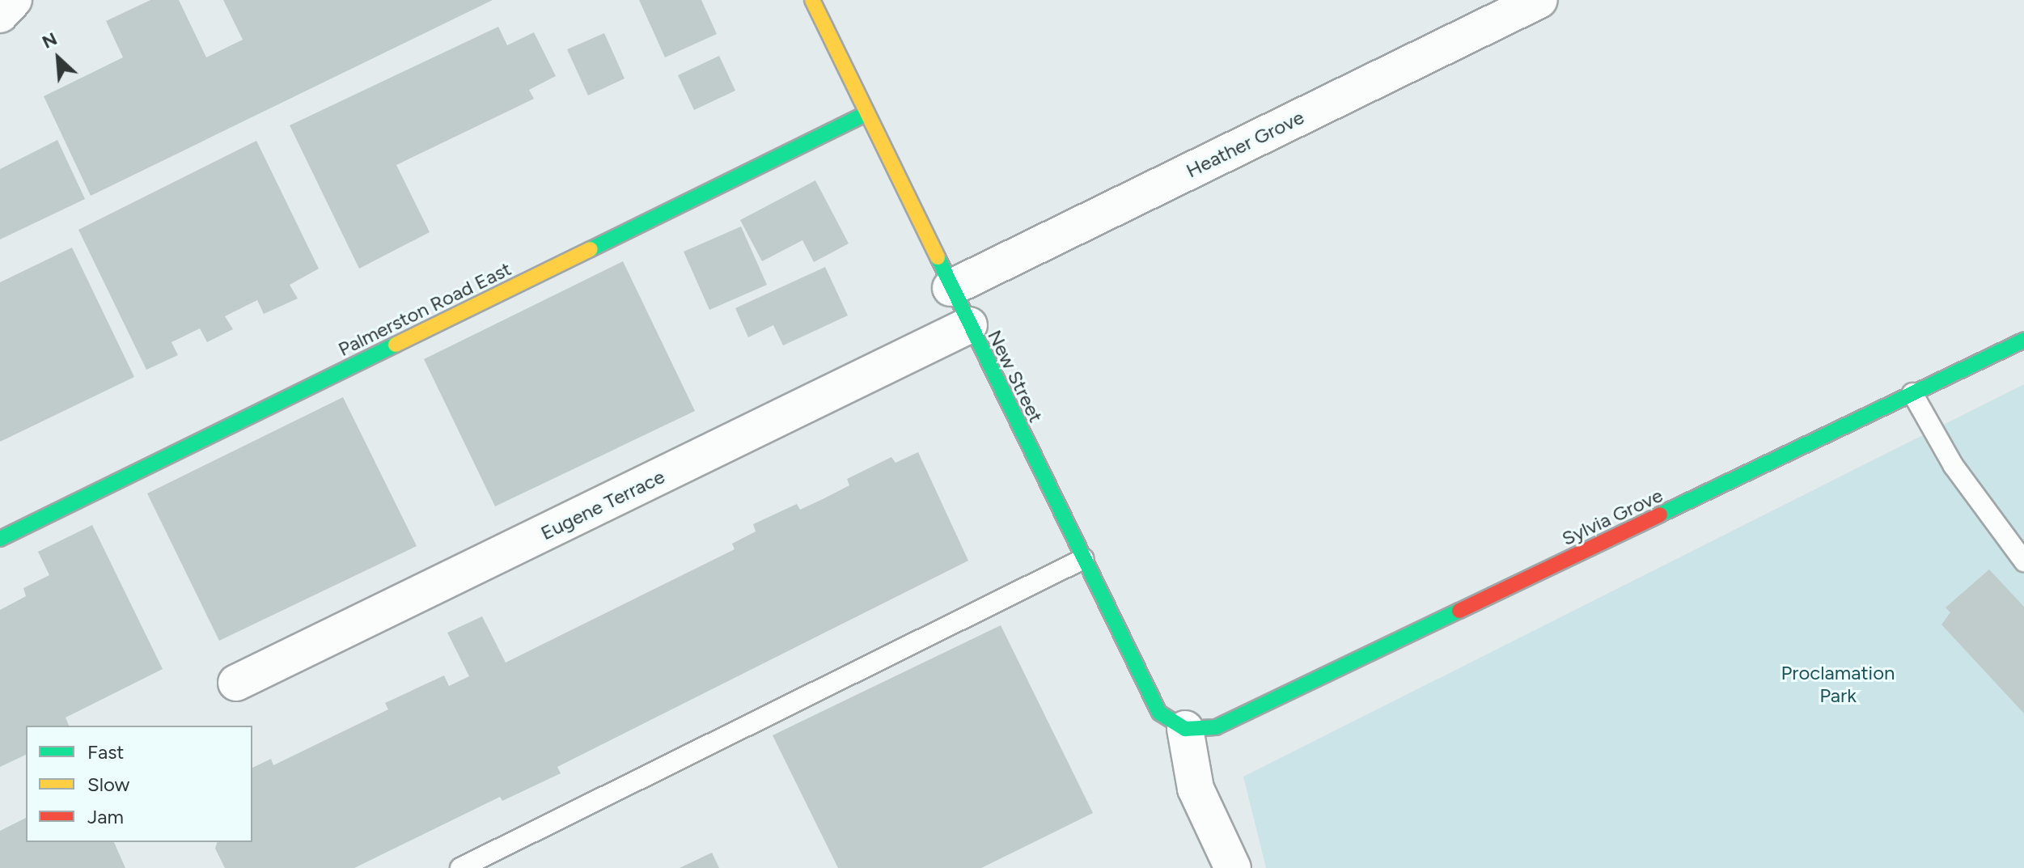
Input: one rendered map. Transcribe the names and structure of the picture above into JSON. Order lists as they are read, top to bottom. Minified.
{"streets":{"street":["Heather Grove","Palmerston Road East","New Street","Eugene Terrace","Sylvia Grove"]},"crossings":[["Heather Grove","New Street"],["Palmerston Road East","New Street"],["New Street","Eugene Terrace"],["New Street","Sylvia Grove"]],"parks":["Proclamation Park"],"legend":["Fast","Slow","Jam"],"north":"top left"}
